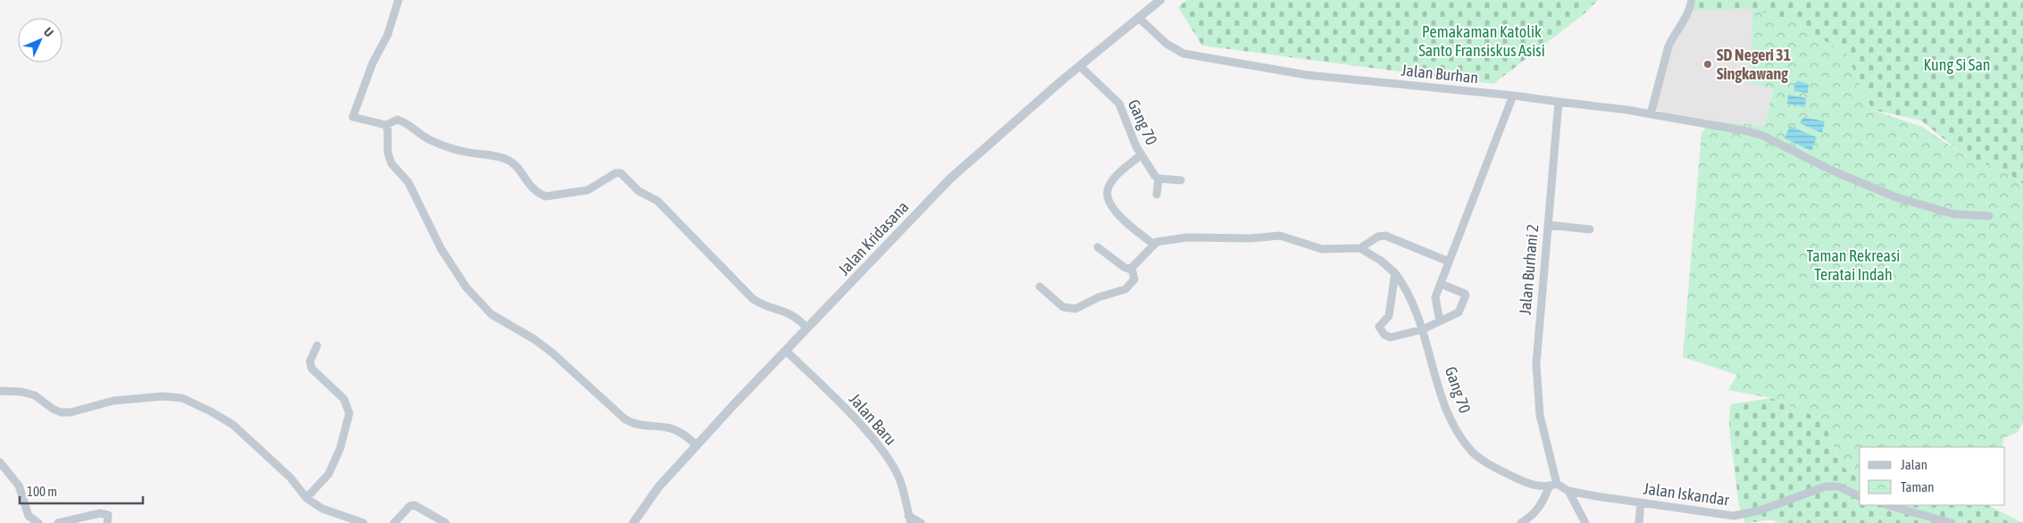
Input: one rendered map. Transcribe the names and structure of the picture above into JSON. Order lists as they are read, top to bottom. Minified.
{"streets":{"street":["Jalan Burhan","Gang 70","Jalan Kridasana","Jalan Burhani 2","Jalan Baru","Jalan Iskandar"]},"crossings":[["Jalan Burhan","Jalan Kridasana"],["Gang 70","Jalan Kridasana"],["Jalan Kridasana","Jalan Baru"],["Jalan Burhani 2","Jalan Iskandar"]],"parks":["Pemakaman Katolik Santo Fransiskus Asisi","Kung Si San","Taman Rekreasi Teratai Indah"],"places":["SD Negeri 31 Singkawang"],"legend":["Jalan","Taman"],"scale_bar":"100 m","north":"top right"}
